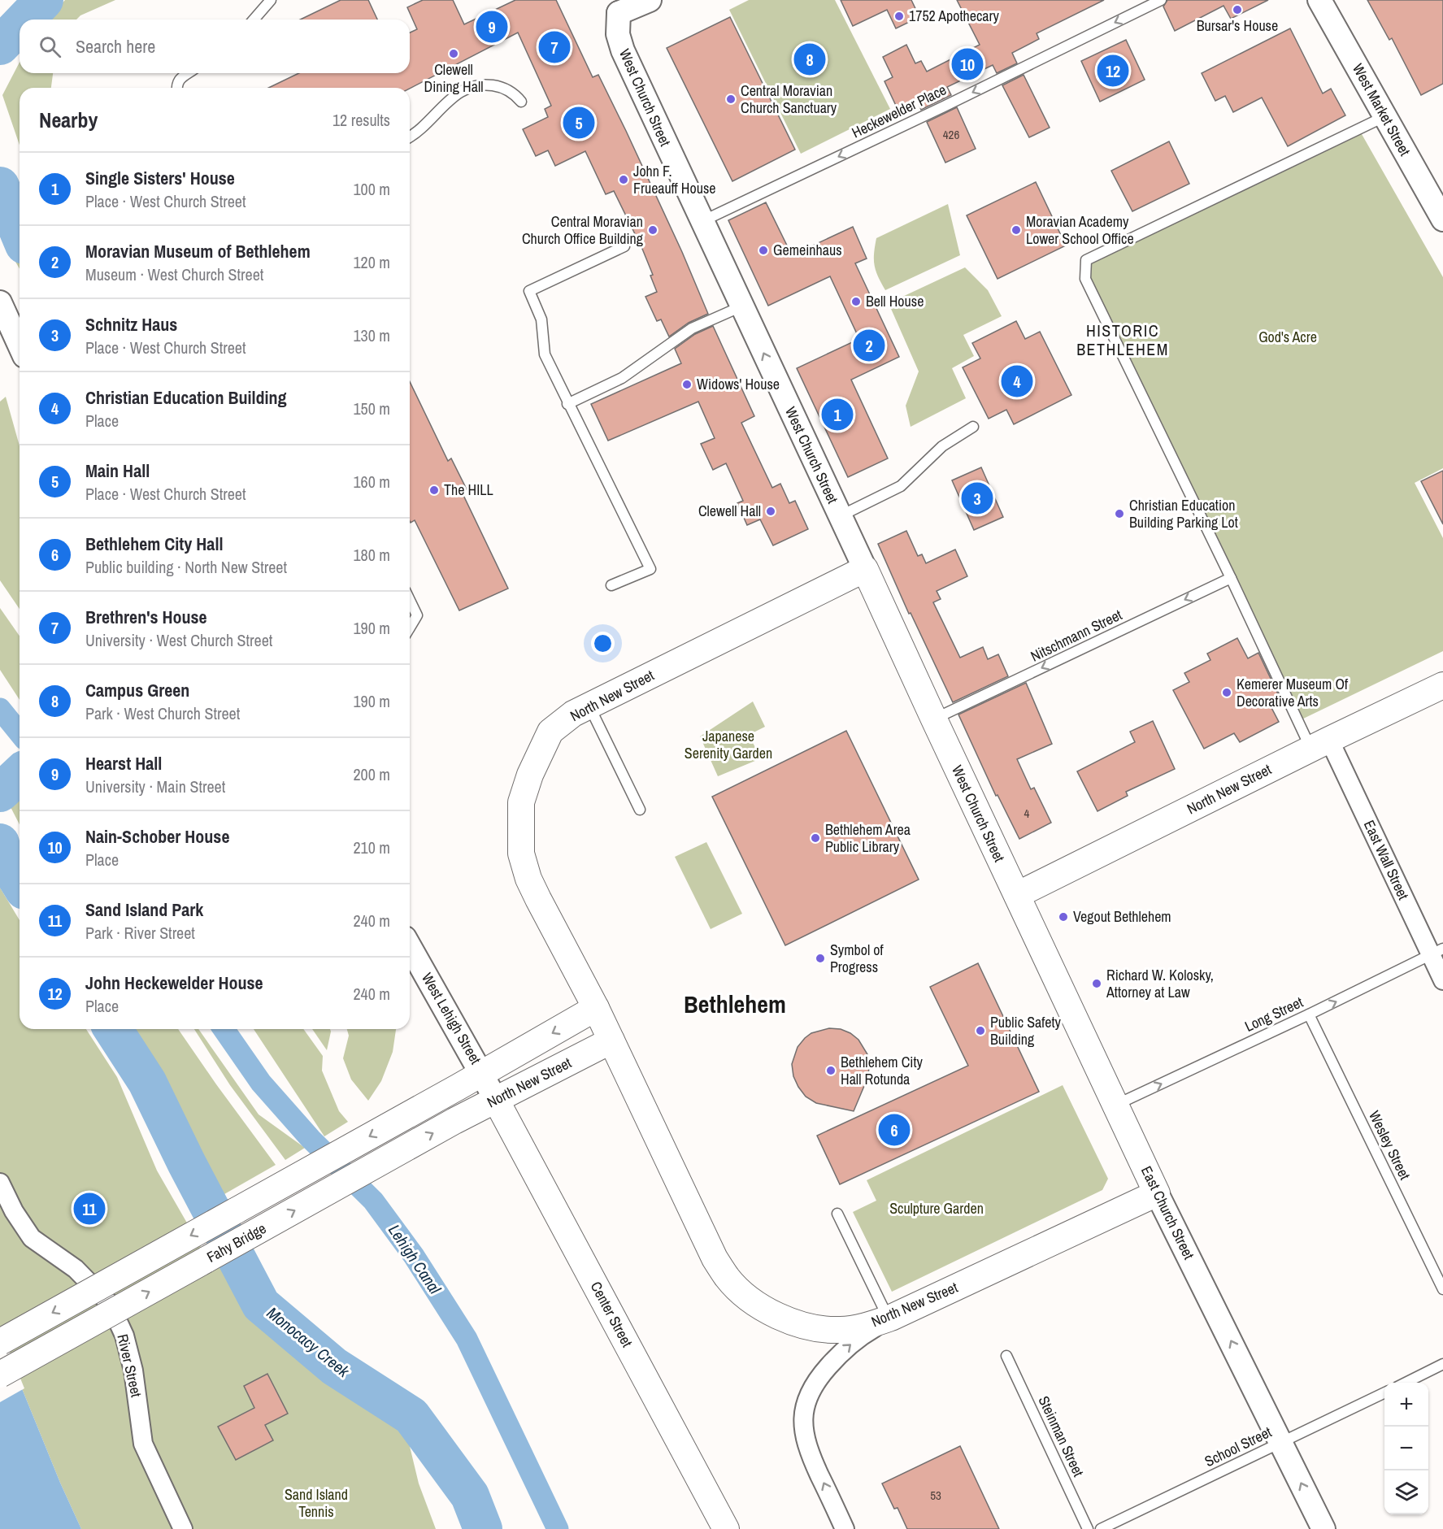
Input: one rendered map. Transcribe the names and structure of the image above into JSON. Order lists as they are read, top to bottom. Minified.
{"streets":{"main road":["West Church Street","North New Street","East Church Street","Fahy Bridge","Center Street"],"street":["West Market Street","East Wall Street","West Lehigh Street","River Street"],"lane":["Heckewelder Place","Nitschmann Street","Long Street","Wesley Street","Steinman Street","School Street"]},"crossings":[["West Church Street","Heckewelder Place"],["West Church Street","Nitschmann Street"],["West Church Street","North New Street"],["West Church Street","East Church Street"],["North New Street","East Wall Street"],["North New Street","West Lehigh Street"],["North New Street","East Church Street"],["North New Street","Fahy Bridge"],["North New Street","Center Street"],["East Wall Street","Long Street"],["Long Street","Wesley Street"],["Long Street","East Church Street"],["West Lehigh Street","Center Street"],["East Church Street","School Street"]],"one_way":["Heckewelder Place","Nitschmann Street","Long Street","East Church Street"],"districts":["HISTORIC BETHLEHEM","Bethlehem"],"water":["Lehigh Canal","Monocacy Creek"],"parks":["God's Acre","Japanese Serenity Garden","Sculpture Garden","Sand Island Tennis"],"places":["Bursar's House","1752 Apothecary","Clewell Dining Hall","Central Moravian Church Sanctuary","John F. Frueauff House","Central Moravian Church Office Building","Moravian Academy Lower School Office","Gemeinhaus","Bell House","Widows' House","The HILL","Clewell Hall","Christian Education Building Parking Lot","Kemerer Museum Of Decorative Arts","Bethlehem Area Public Library","Vegout Bethlehem","Symbol of Progress","Richard W. Kolosky, Attorney at Law","Public Safety Building","Bethlehem City Hall Rotunda"],"house_numbers":["426","4","53"],"page":{"pins":["9","7","8","10","12","5","2","4","1","3","6","11"],"search":"Search here","heading":["Nearby","12 results"],"list":[{"mark":"1","name":"Single Sisters' House","note":"Place · West Church Street","value":"100 m"},{"mark":"2","name":"Moravian Museum of Bethlehem","note":"Museum · West Church Street","value":"120 m"},{"mark":"3","name":"Schnitz Haus","note":"Place · West Church Street","value":"130 m"},{"mark":"4","name":"Christian Education Building","note":"Place","value":"150 m"},{"mark":"5","name":"Main Hall","note":"Place · West Church Street","value":"160 m"},{"mark":"6","name":"Bethlehem City Hall","note":"Public building · North New Street","value":"180 m"},{"mark":"7","name":"Brethren's House","note":"University · West Church Street","value":"190 m"},{"mark":"8","name":"Campus Green","note":"Park · West Church Street","value":"190 m"},{"mark":"9","name":"Hearst Hall","note":"University · Main Street","value":"200 m"},{"mark":"10","name":"Nain-Schober House","note":"Place","value":"210 m"},{"mark":"11","name":"Sand Island Park","note":"Park · River Street","value":"240 m"},{"mark":"12","name":"John Heckewelder House","note":"Place","value":"240 m"}],"map_buttons":["+","−"]}}
